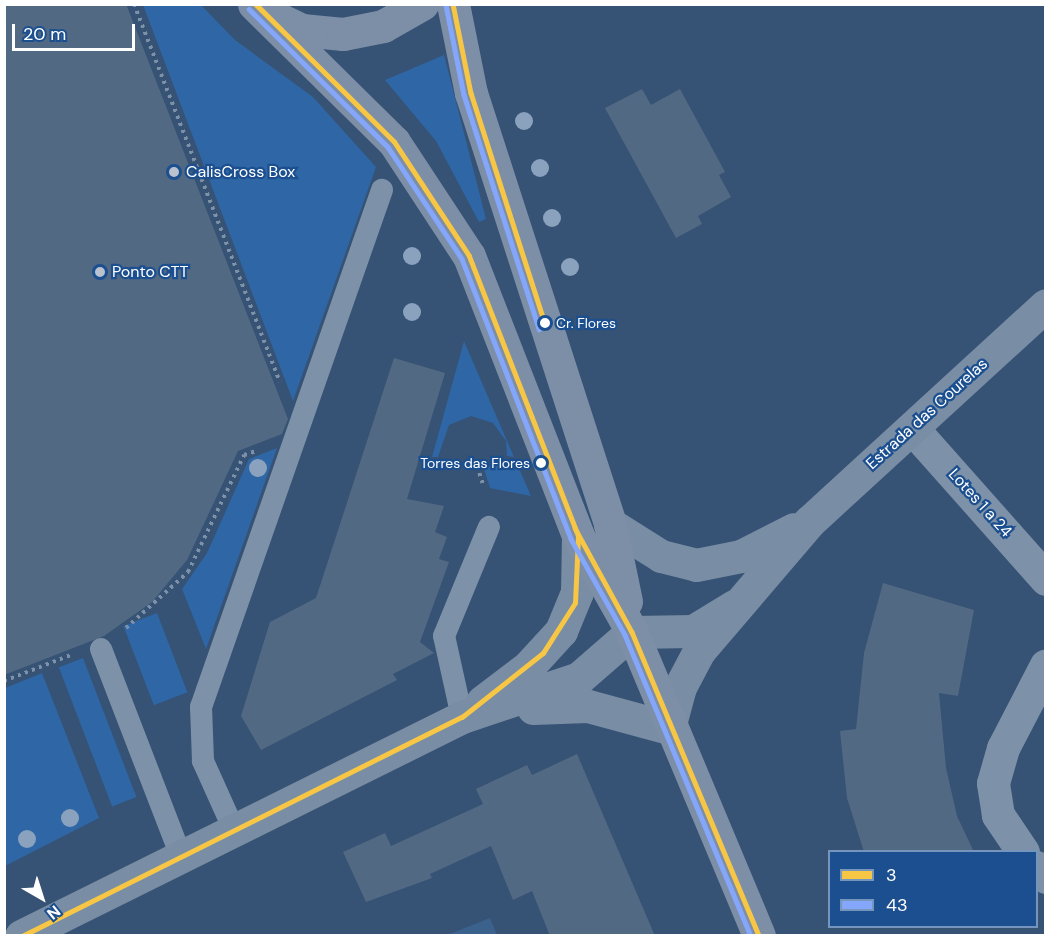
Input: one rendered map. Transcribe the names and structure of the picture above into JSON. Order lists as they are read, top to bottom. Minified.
{"streets":{"street":["Estrada das Courelas","Lotes 1 a 24"]},"crossings":[["Estrada das Courelas","Lotes 1 a 24"]],"places":["CalisCross Box","Ponto CTT","Cr. Flores","Torres das Flores"],"lines":["transit line 3","transit line 43"],"legend":["3","43"],"scale_bar":"20 m","north":"bottom right"}
